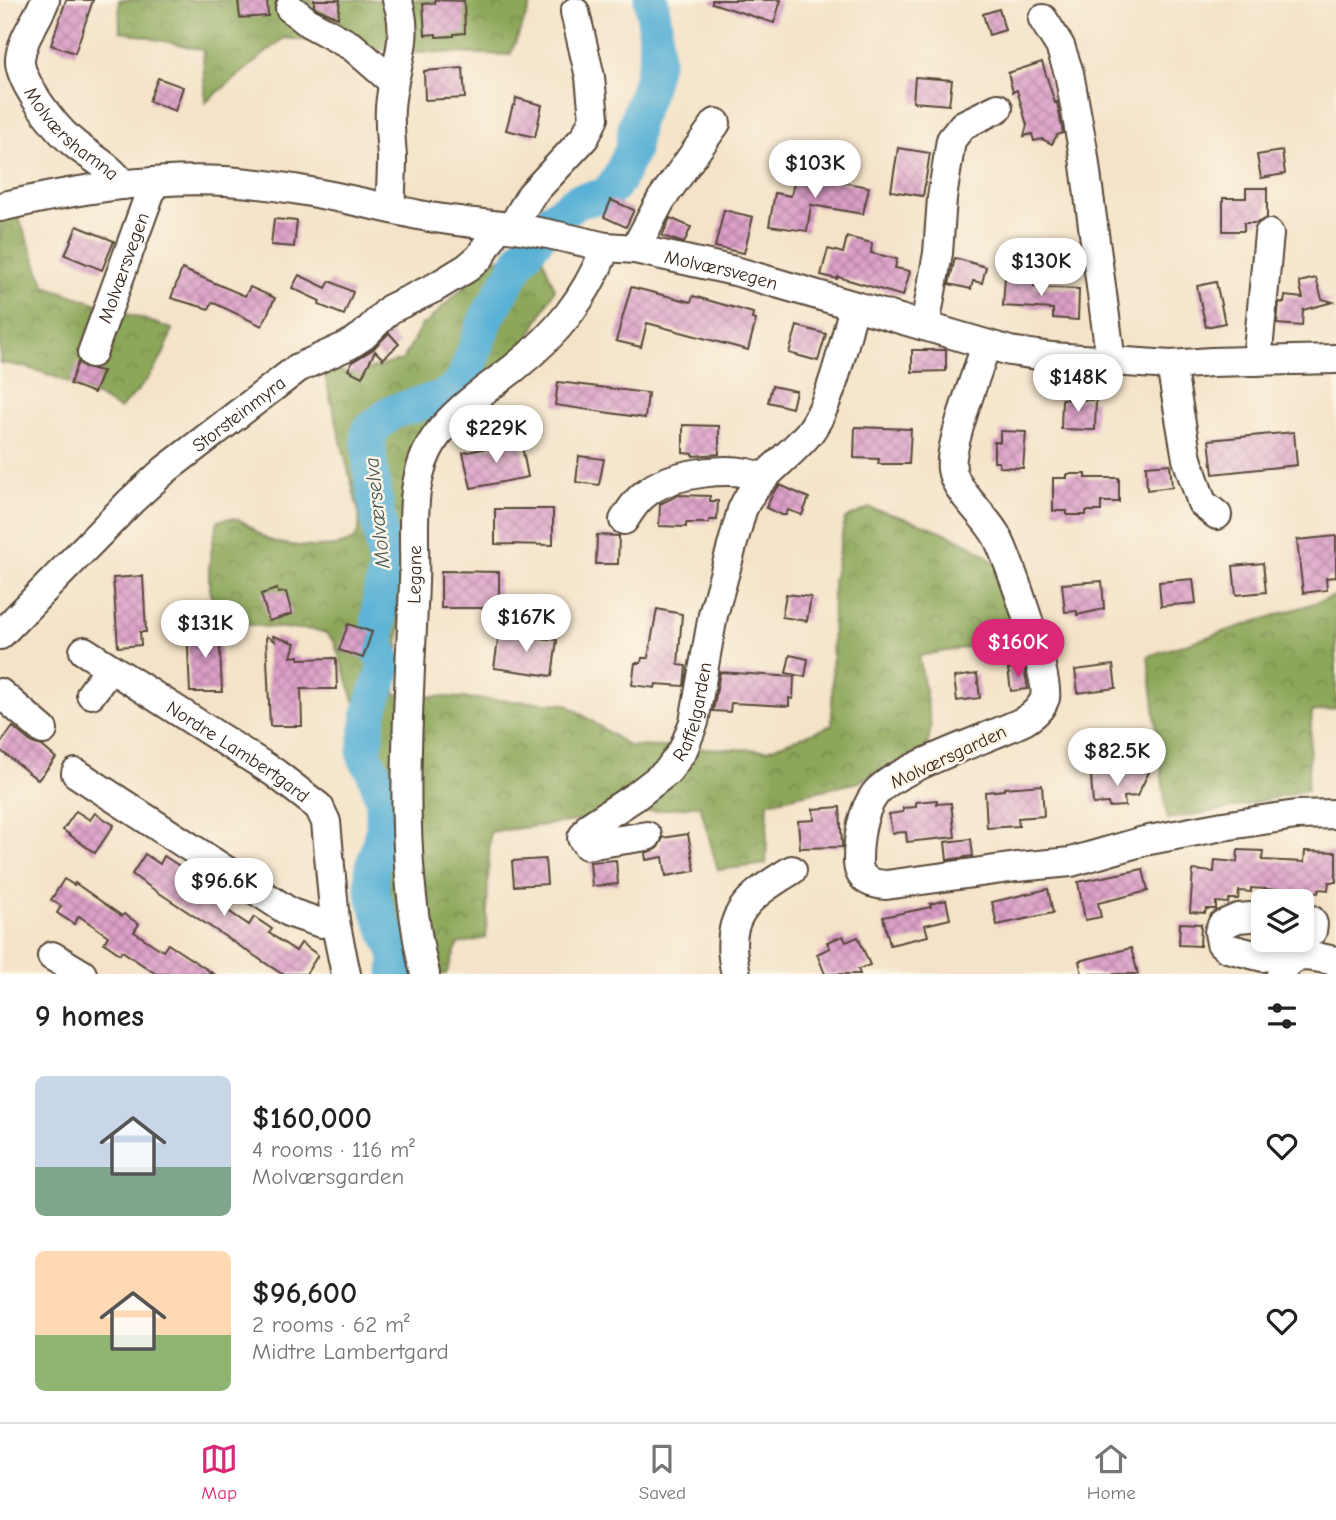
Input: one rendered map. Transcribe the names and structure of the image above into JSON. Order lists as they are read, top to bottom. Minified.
{"streets":{"street":["Molværshamna","Molværsvegen","Storsteinmyra","Legane","Raffelgarden","Nordre Lambertgard","Molværsgarden"]},"crossings":[["Molværshamna","Molværsvegen"],["Molværsvegen","Storsteinmyra"],["Molværsvegen","Legane"],["Molværsvegen","Raffelgarden"],["Molværsvegen","Molværsgarden"]],"water":["Molværselva"],"page":{"price":["$103K","$130K","$148K","$229K","$167K","$131K","$160K","$82.5K","$96.6K"],"heading":"9 homes","list":[{"name":"$160,000","note":"4 rooms · 116 m² · Molværsgarden"},{"name":"$96,600","note":"2 rooms · 62 m² · Midtre Lambertgard"}],"tabs":["Map","Saved","Home"]}}
